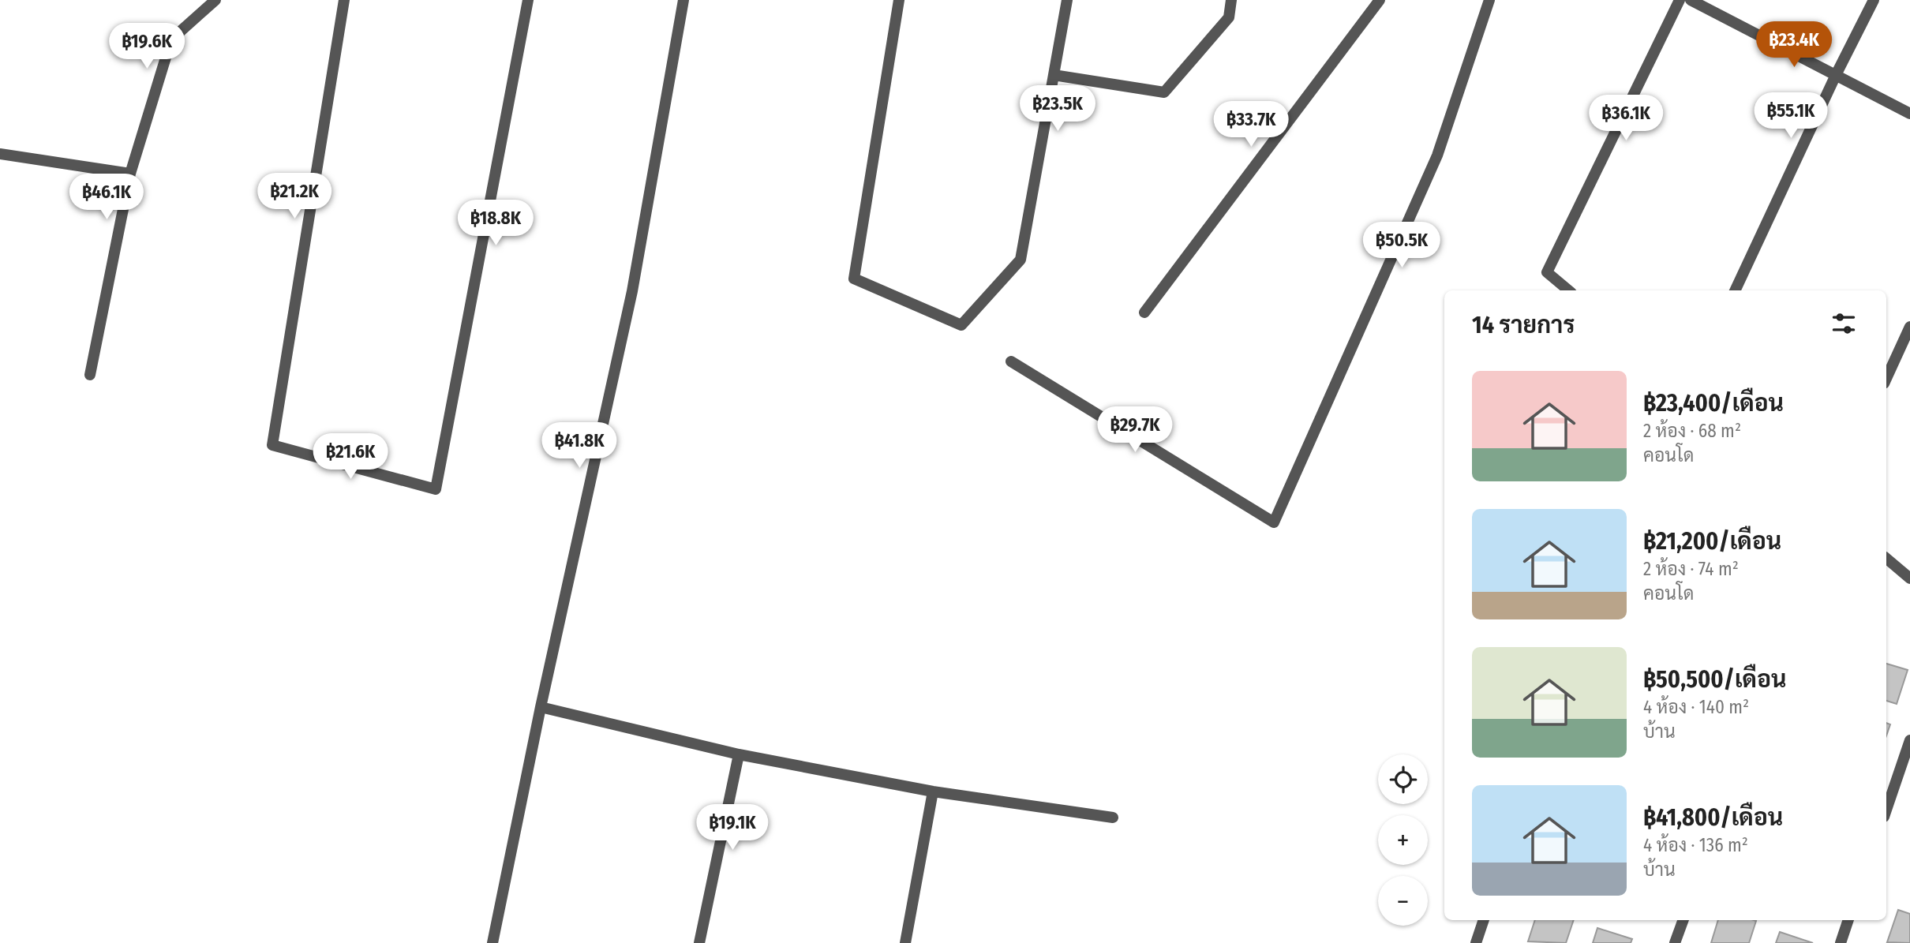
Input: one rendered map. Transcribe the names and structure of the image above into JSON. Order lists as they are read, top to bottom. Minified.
{"page":{"price":["฿23.4K","฿19.6K","฿23.5K","฿55.1K","฿36.1K","฿33.7K","฿21.2K","฿46.1K","฿18.8K","฿50.5K","฿29.7K","฿41.8K","฿21.6K","฿19.1K"],"heading":"14 รายการ","list":[{"name":"฿23,400/เดือน","note":"2 ห้อง · 68 m² · คอนโด"},{"name":"฿21,200/เดือน","note":"2 ห้อง · 74 m² · คอนโด"},{"name":"฿50,500/เดือน","note":"4 ห้อง · 140 m² · บ้าน"},{"name":"฿41,800/เดือน","note":"4 ห้อง · 136 m² · บ้าน"}],"map_buttons":["+","−"]}}
